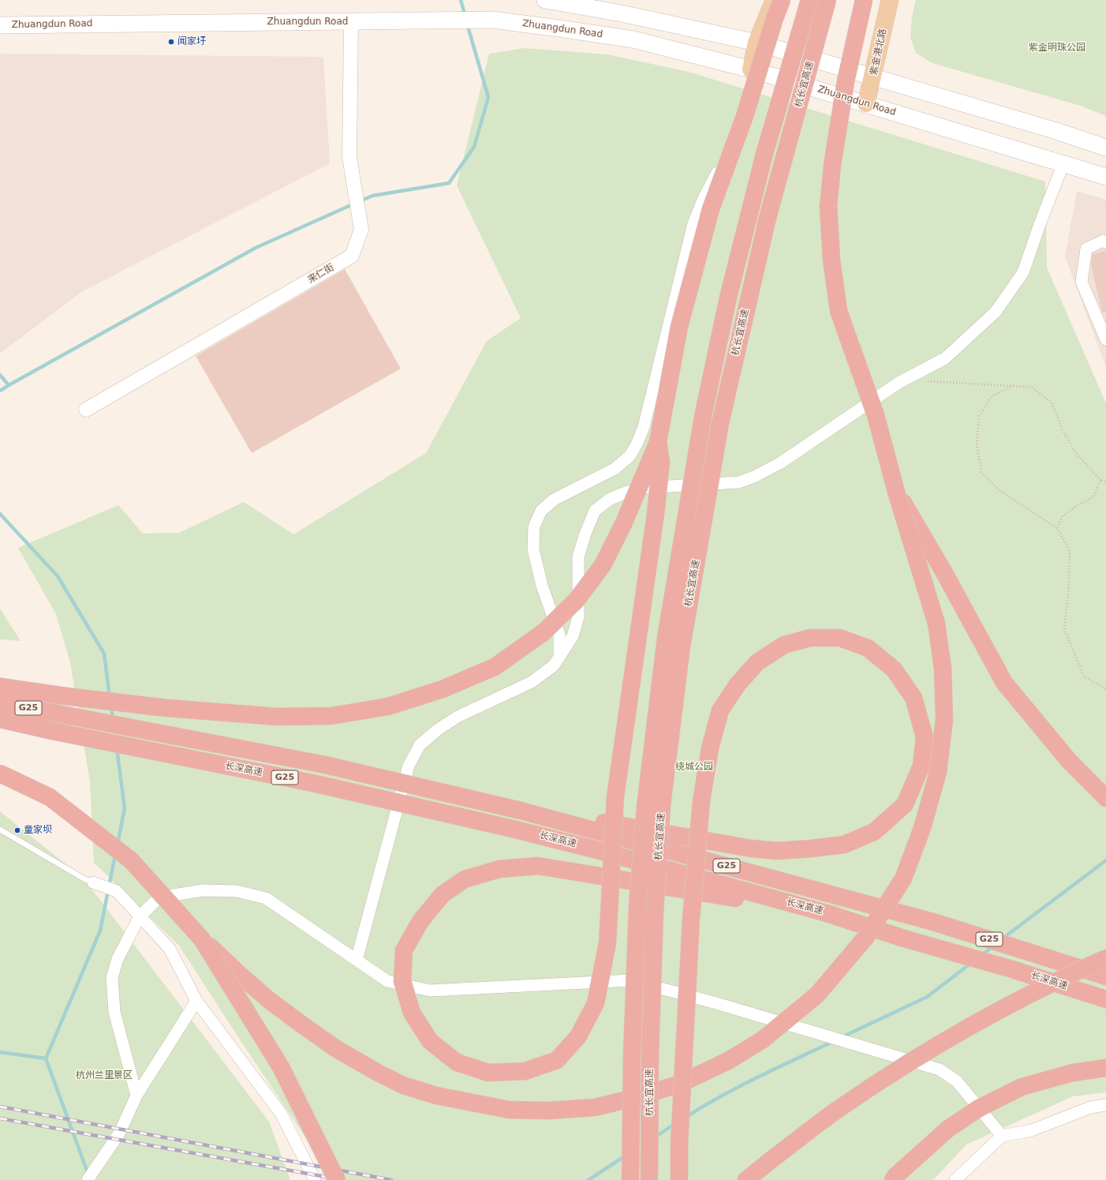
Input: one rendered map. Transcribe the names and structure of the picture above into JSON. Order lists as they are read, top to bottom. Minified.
{"streets":{"highway":["杭长宜高速","G25","长深高速"],"main road":["Zhuangdun Road","紫金港北路"],"street":["来仁街"]},"crossings":[["Zhuangdun Road","紫金港北路"],["Zhuangdun Road","来仁街"]],"parks":["紫金明珠公园","绕城公园","杭州兰里景区"],"places":["闻家圩","童家坝"]}
